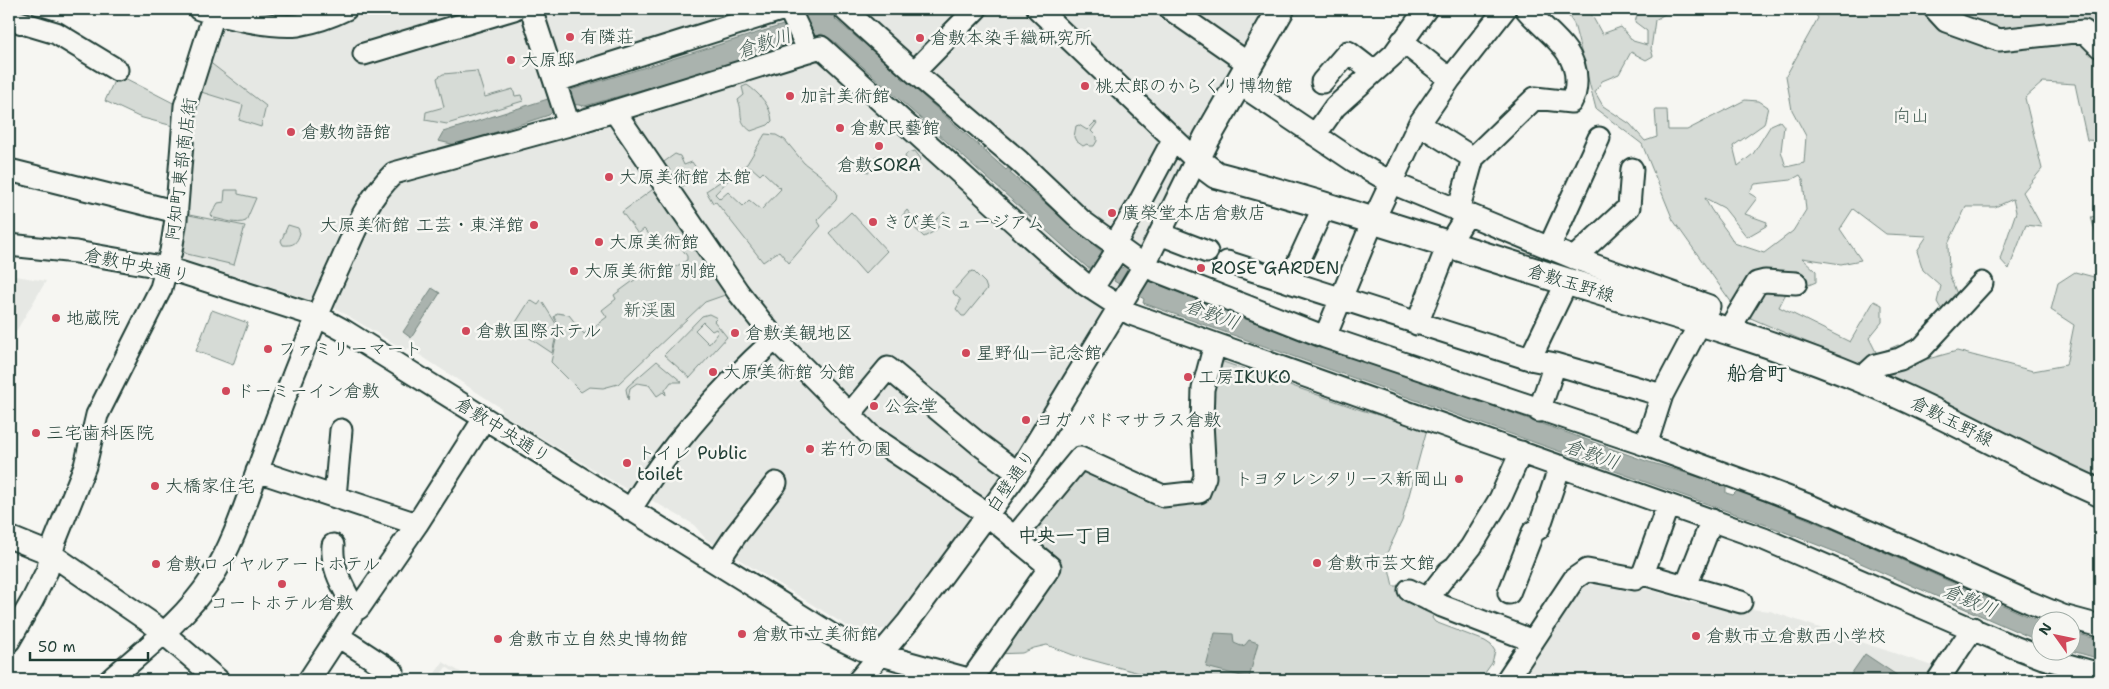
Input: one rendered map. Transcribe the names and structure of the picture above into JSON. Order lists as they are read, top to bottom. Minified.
{"streets":{"main road":["倉敷玉野線"],"street":["阿知町東部商店街","倉敷中央通り","白壁通り"]},"crossings":[["阿知町東部商店街","倉敷中央通り"],["倉敷中央通り","白壁通り"],["倉敷玉野線","白壁通り"]],"districts":["船倉町","中央一丁目"],"water":["倉敷川"],"parks":["向山","新渓園"],"places":["有隣荘","倉敷本染手織研究所","大原邸","桃太郎のからくり博物館","加計美術館","倉敷民藝館","倉敷物語館","倉敷SORA","大原美術館 本館","廣榮堂本店倉敷店","きび美ミュージアム","大原美術館 工芸・東洋館","大原美術館","ROSE GARDEN","大原美術館 別館","地蔵院","倉敷国際ホテル","倉敷美観地区","ファミリーマート","星野仙一記念館","大原美術館 分館","工房IKUKO","ドーミーイン倉敷","公会堂","ヨガ パドマサラス倉敷","三宅歯科医院","若竹の園","トイレ Public toilet","トヨタレンタリース新岡山","大橋家住宅","倉敷市芸文館","倉敷ロイヤルアートホテル","コートホテル倉敷","倉敷市立美術館","倉敷市立倉敷西小学校","倉敷市立自然史博物館"],"scale_bar":"50 m","north":"top left"}
